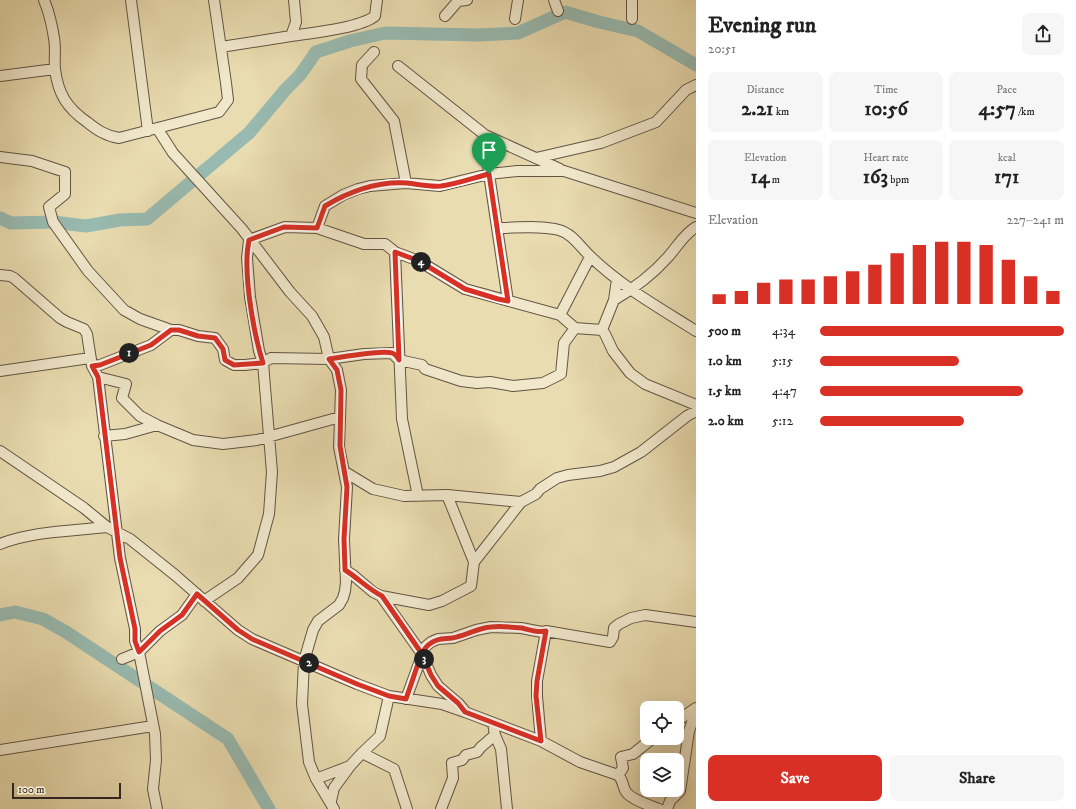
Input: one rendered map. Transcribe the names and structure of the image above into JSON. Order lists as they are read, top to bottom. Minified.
{"scale_bar":"100 m","page":{"heading":["Evening run","20:51"],"stats":[["Distance","2.21 km"],["Time","10:56"],["Pace","4:57 /km"],["Elevation","14 m"],["Heart rate","163 bpm"],["kcal","171"]],"chart":["Elevation","227–241 m"],"pins":["4","1","3","2"],"list":[{"name":"500 m","note":"4:34"},{"name":"1.0 km","note":"5:15"},{"name":"1.5 km","note":"4:47"},{"name":"2.0 km","note":"5:12"}],"buttons":["Save","Share"],"scale":"100 m"}}
